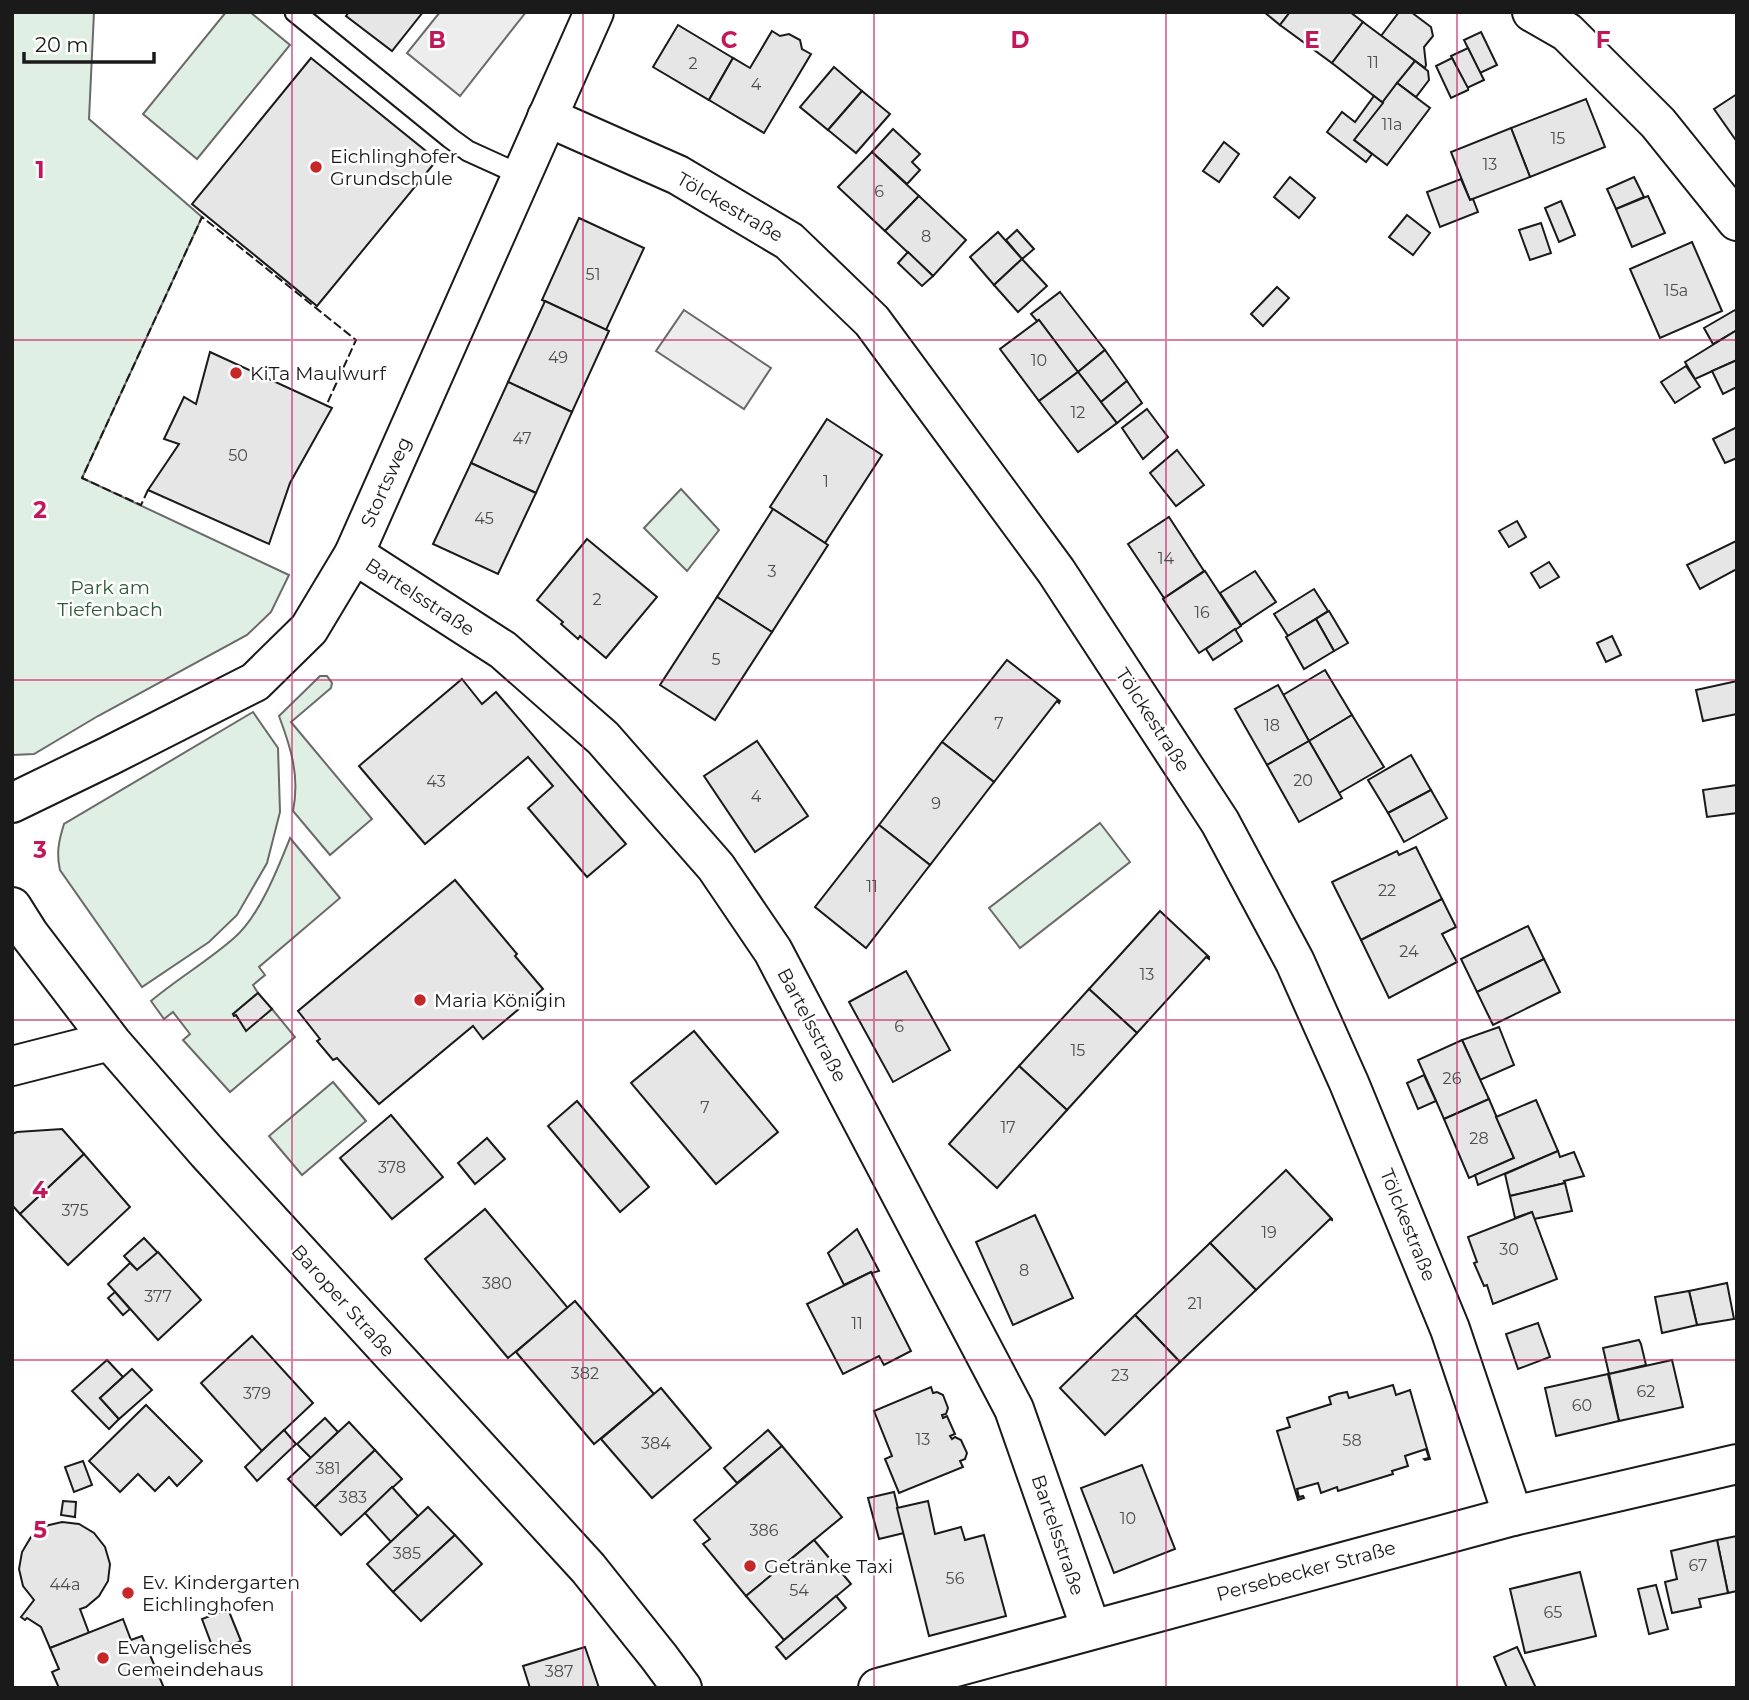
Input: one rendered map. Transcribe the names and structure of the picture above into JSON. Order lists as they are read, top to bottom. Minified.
{"streets":{"street":["Tölckestraße","Stortsweg","Bartelsstraße","Baroper Straße","Persebecker Straße"]},"crossings":[["Tölckestraße","Stortsweg"],["Tölckestraße","Persebecker Straße"],["Stortsweg","Bartelsstraße"],["Bartelsstraße","Persebecker Straße"]],"parks":["Park am Tiefenbach"],"places":["Eichlinghofer Grundschule","KiTa Maulwurf","Maria Königin","Getränke Taxi","Ev. Kindergarten Eichlinghofen","Evangelisches Gemeindehaus"],"house_numbers":["11","2","4","11a","15","13","6","8","51","15a","49","10","12","47","50","1","45","14","3","2","16","5","7","18","20","43","4","9","11","22","24","13","6","15","26","7","17","28","378","375","19","30","8","380","377","21","11","382","23","62","379","60","13","58","384","381","383","10","386","385","67","56","44a","54","65","387"],"scale_bar":"20 m","grid":{"columns":["B","C","D","E","F"],"rows":["1","2","3","4","5"]}}
